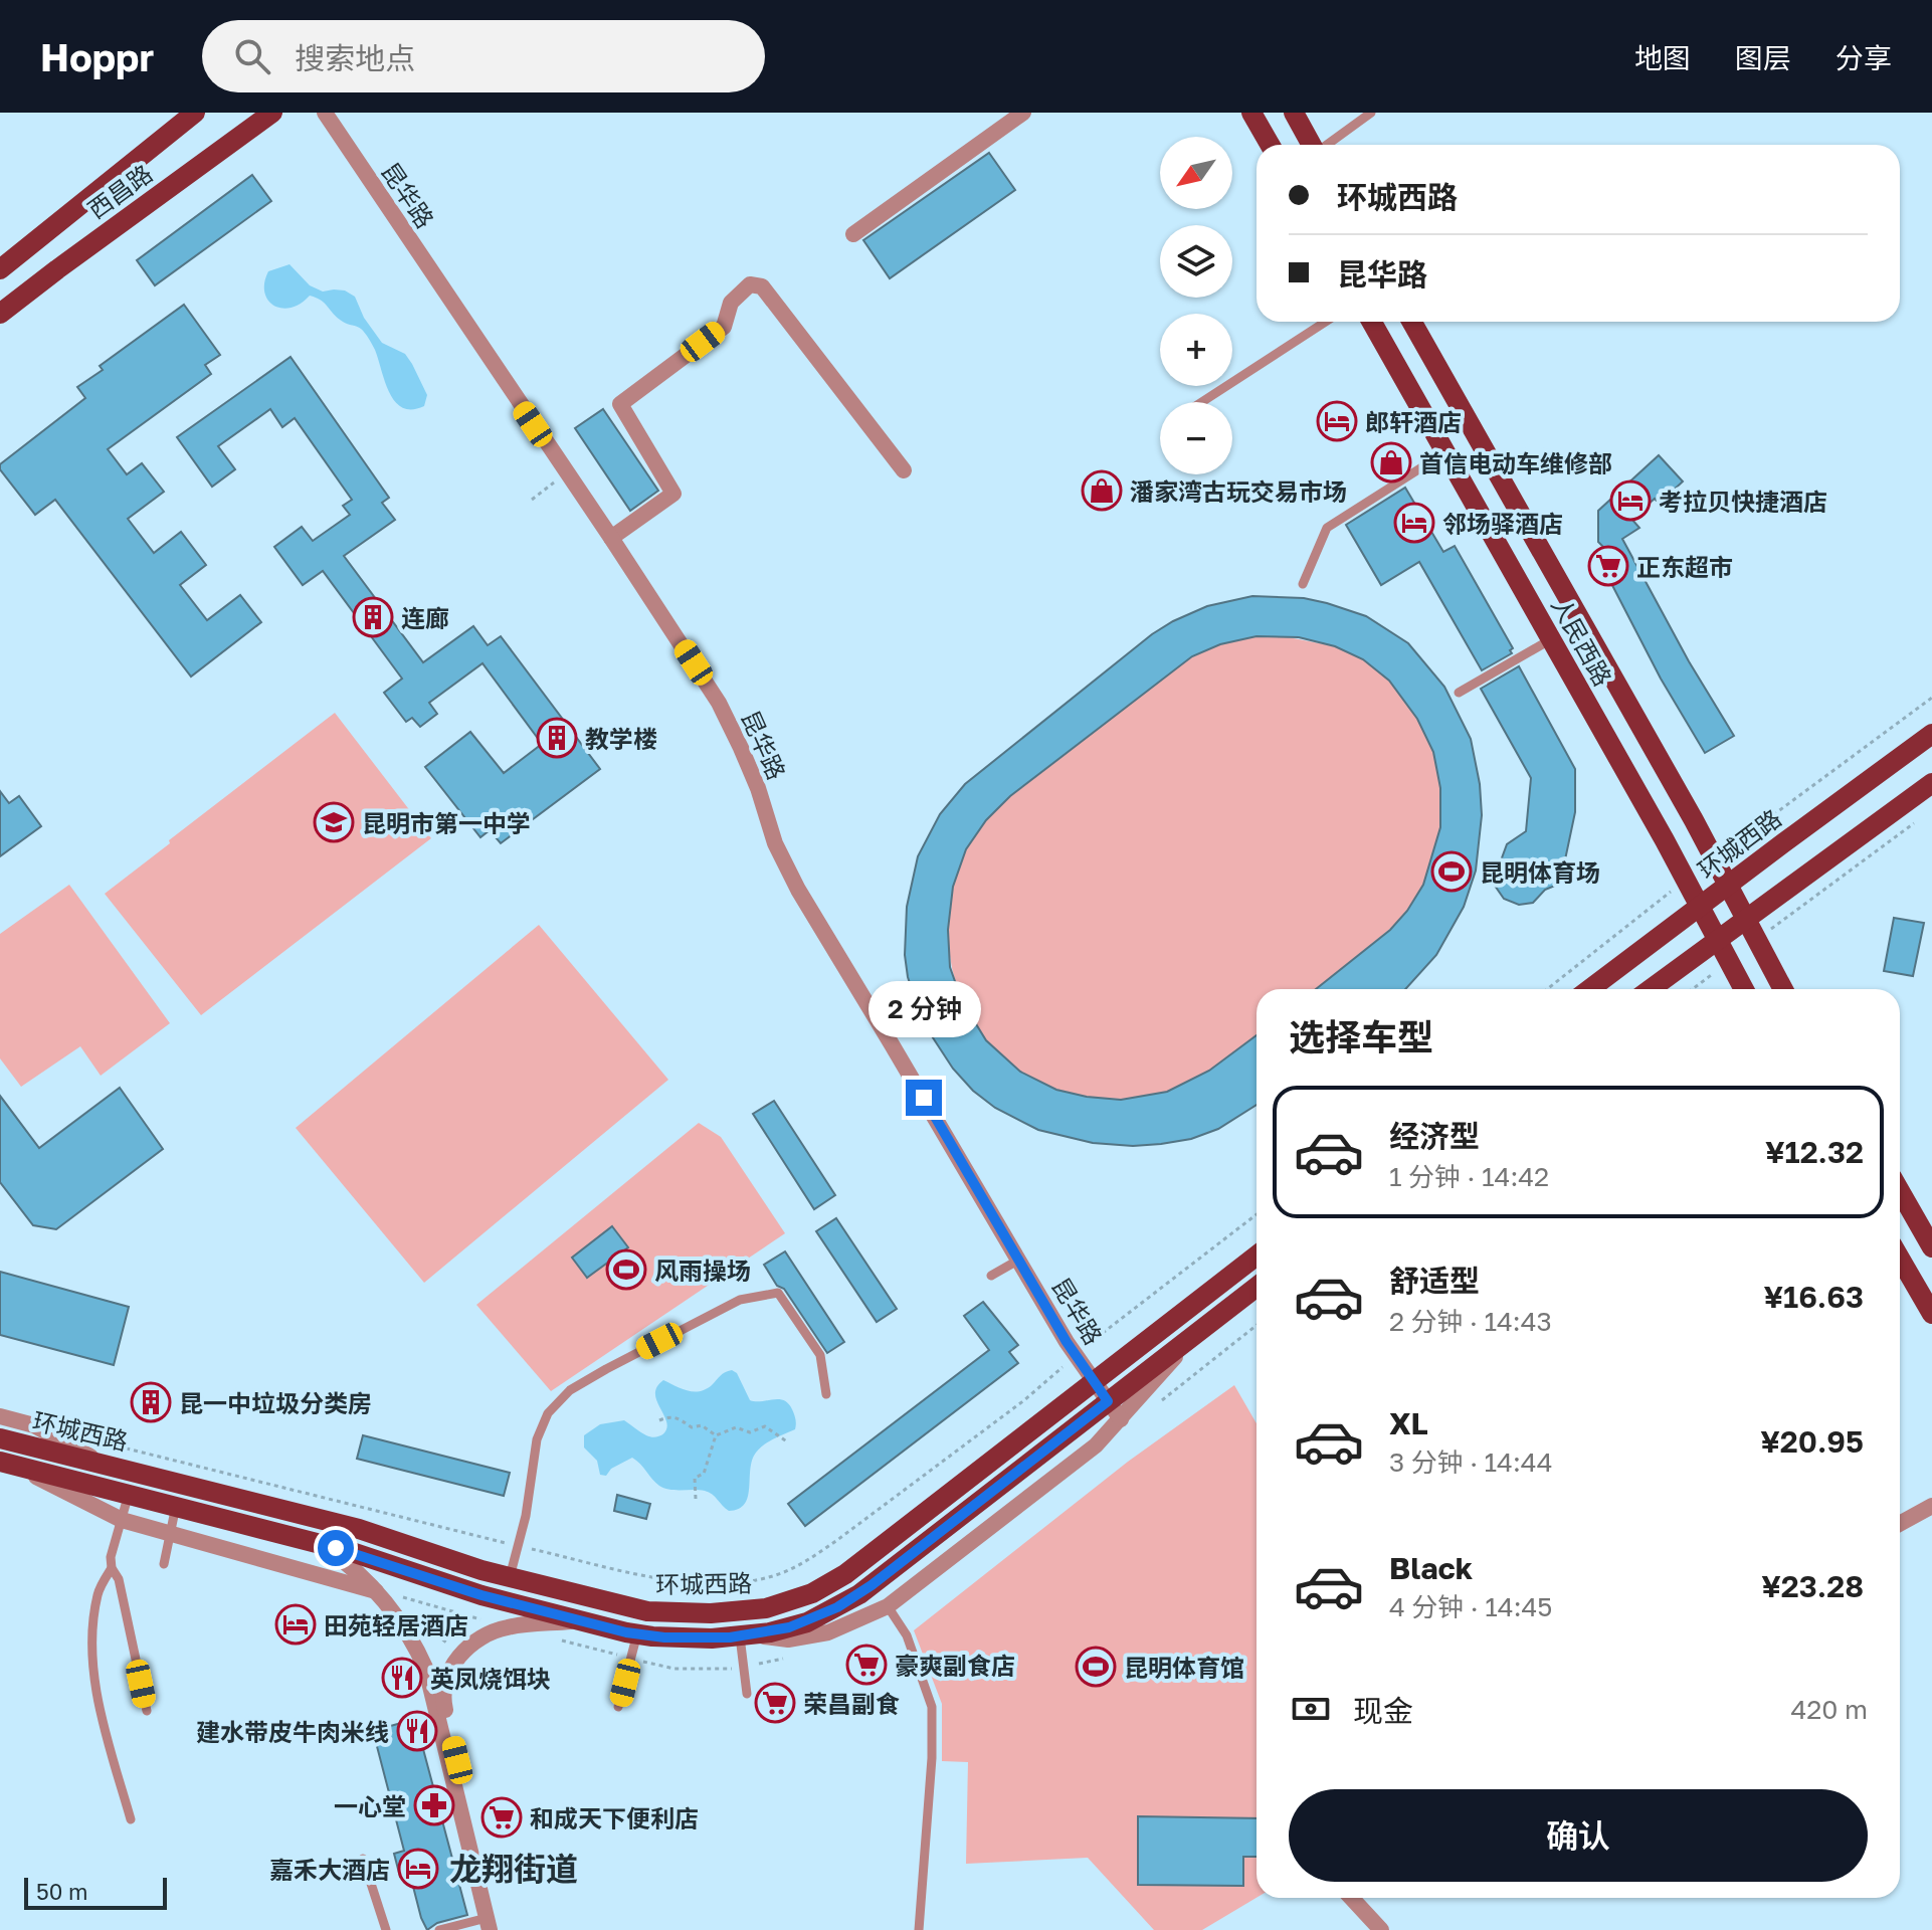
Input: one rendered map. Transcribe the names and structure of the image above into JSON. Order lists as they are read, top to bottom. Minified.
{"streets":{"main road":["西昌路","人民西路","环城西路"],"street":["昆华路"]},"crossings":[["昆华路","环城西路"],["人民西路","环城西路"]],"districts":["龙翔街道"],"places":{"hotel":["郎轩酒店","考拉贝快捷酒店","邻场驿酒店","田苑轻居酒店","嘉禾大酒店"],"shop":["首信电动车维修部","潘家湾古玩交易市场"],"supermarket":["正东超市","豪爽副食店","荣昌副食","和成天下便利店"],"building":["连廊","教学楼","昆一中垃圾分类房"],"school or university":["昆明市第一中学"],"sports":["昆明体育场","风雨操场","昆明体育馆"],"restaurant":["英凤烧饵块","建水带皮牛肉米线"],"pharmacy":["一心堂"]},"scale_bar":"50 m","north":"bottom left","page":{"header":"Hoppr","search":"搜索地点","nav":["地图","图层","分享"],"map_buttons":["+","−"],"banner":["环城西路","昆华路"],"bubble":"2 分钟","heading":"选择车型","list":[{"name":"经济型","note":"1 分钟 · 14:42","value":"¥12.32"},{"name":"舒适型","note":"2 分钟 · 14:43","value":"¥16.63"},{"name":"XL","note":"3 分钟 · 14:44","value":"¥20.95"},{"name":"Black","note":"4 分钟 · 14:45","value":"¥23.28"}],"pay":["现金","420 m"],"buttons":"确认","scale":"50 m"}}
